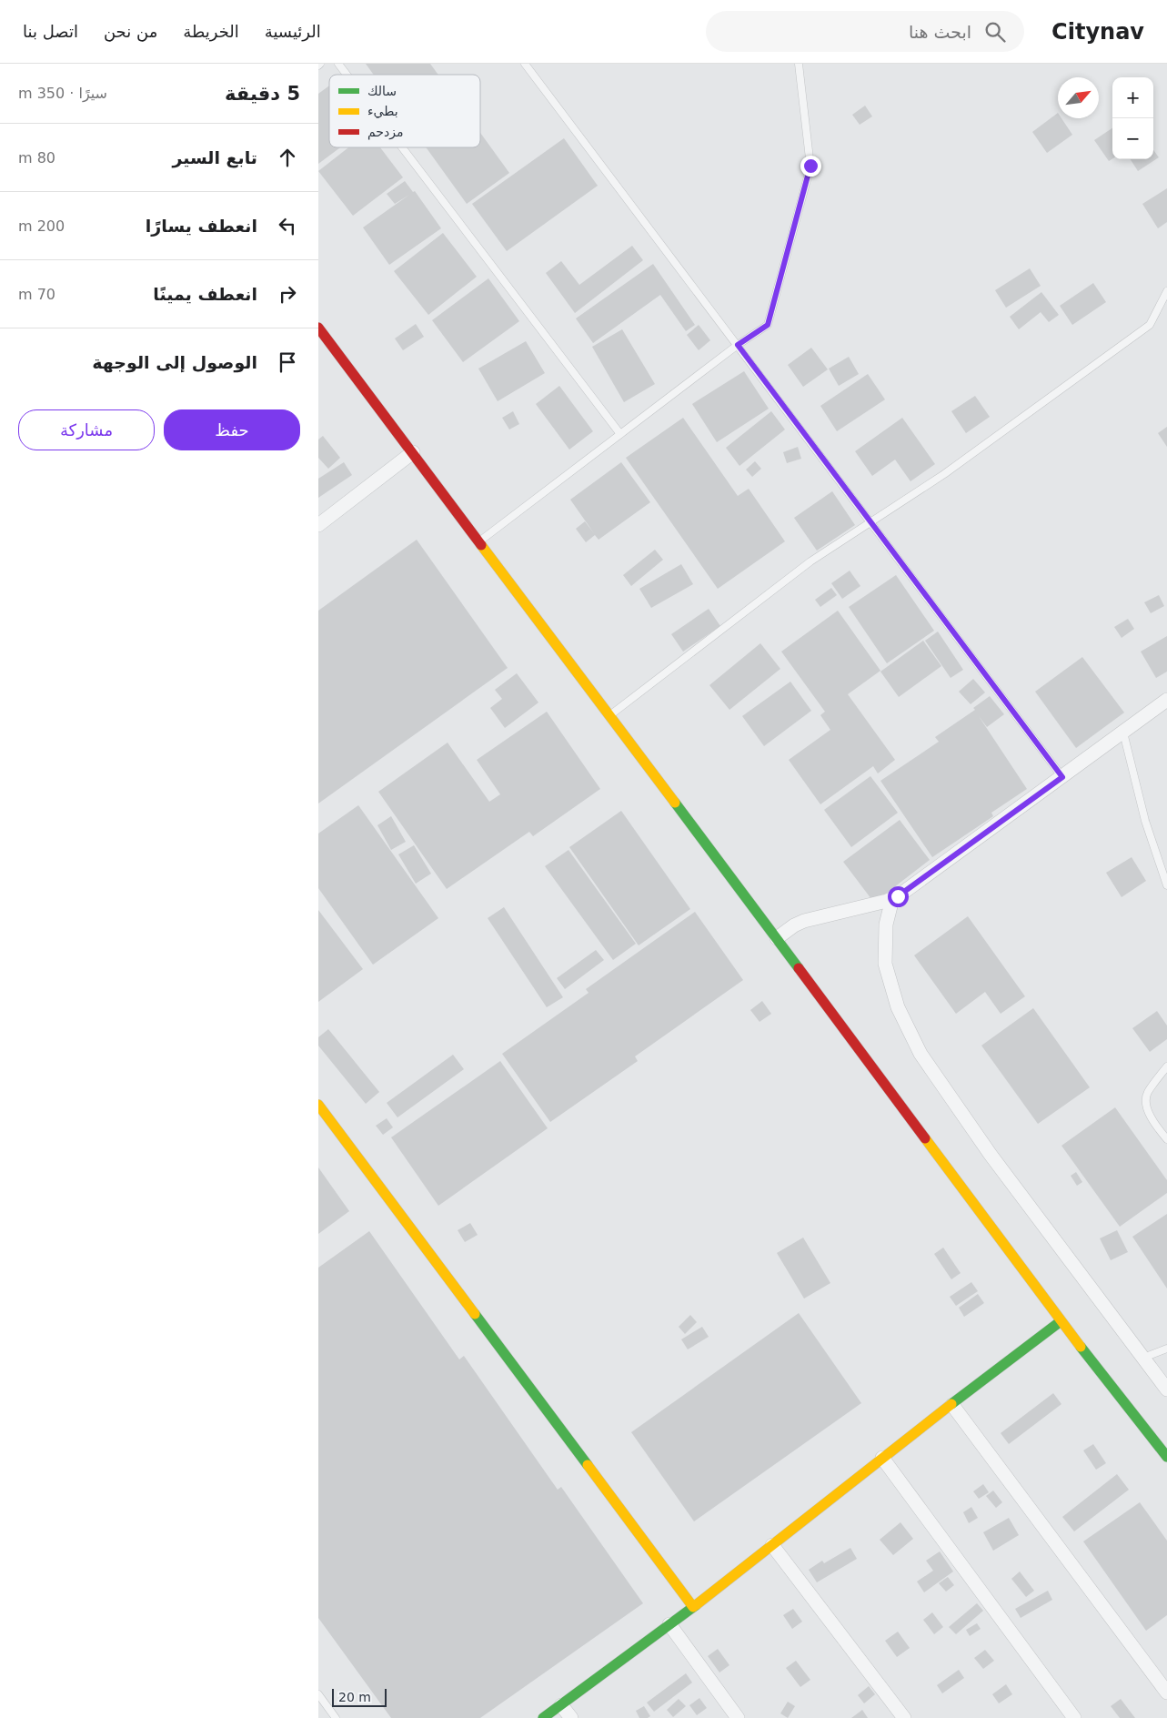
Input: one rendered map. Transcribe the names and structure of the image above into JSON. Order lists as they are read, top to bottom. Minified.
{"legend":["سالك","بطيء","مزدحم"],"scale_bar":"20 m","north":"top right","page":{"header":"Citynav","search":"ابحث هنا","nav":["الرئيسية","الخريطة","من نحن","اتصل بنا"],"heading":["5 دقيقة","سيرًا · 350 m"],"map_buttons":["+","−"],"list":[["تابع السير","80 m"],["انعطف يسارًا","200 m"],["انعطف يمينًا","70 m"],"الوصول إلى الوجهة"],"buttons":["حفظ","مشاركة"],"scale":"20 m"}}
